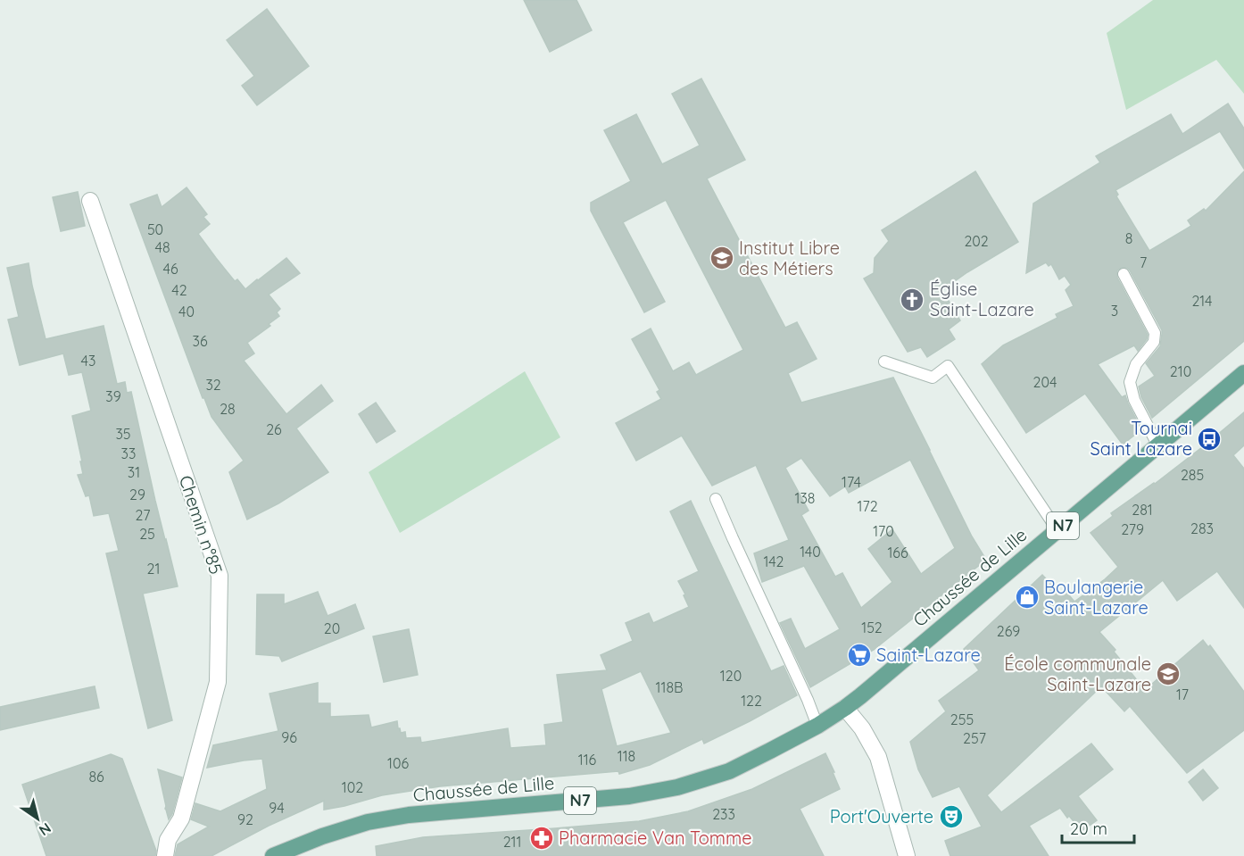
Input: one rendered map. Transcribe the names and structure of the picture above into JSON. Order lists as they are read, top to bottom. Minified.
{"streets":{"main road":["N7","Chaussée de Lille"],"street":["Chemin n°85"]},"places":{"school or university":["Institut Libre des Métiers","École communale Saint-Lazare"],"church":["Église Saint-Lazare"],"bus stop":["Tournai Saint Lazare"],"shop":["Boulangerie Saint-Lazare"],"supermarket":["Saint-Lazare"],"theatre":["Port'Ouverte"],"pharmacy":["Pharmacie Van Tomme"]},"house_numbers":["50","8","202","48","7","46","42","214","3","40","36","43","210","204","32","39","28","26","35","33","31","285","174","29","138","172","281","27","283","279","170","25","140","166","142","21","152","20","269","120","118B","17","122","255","96","257","118","116","106","86","102","94","233","92","211"],"scale_bar":"20 m","north":"bottom right"}
